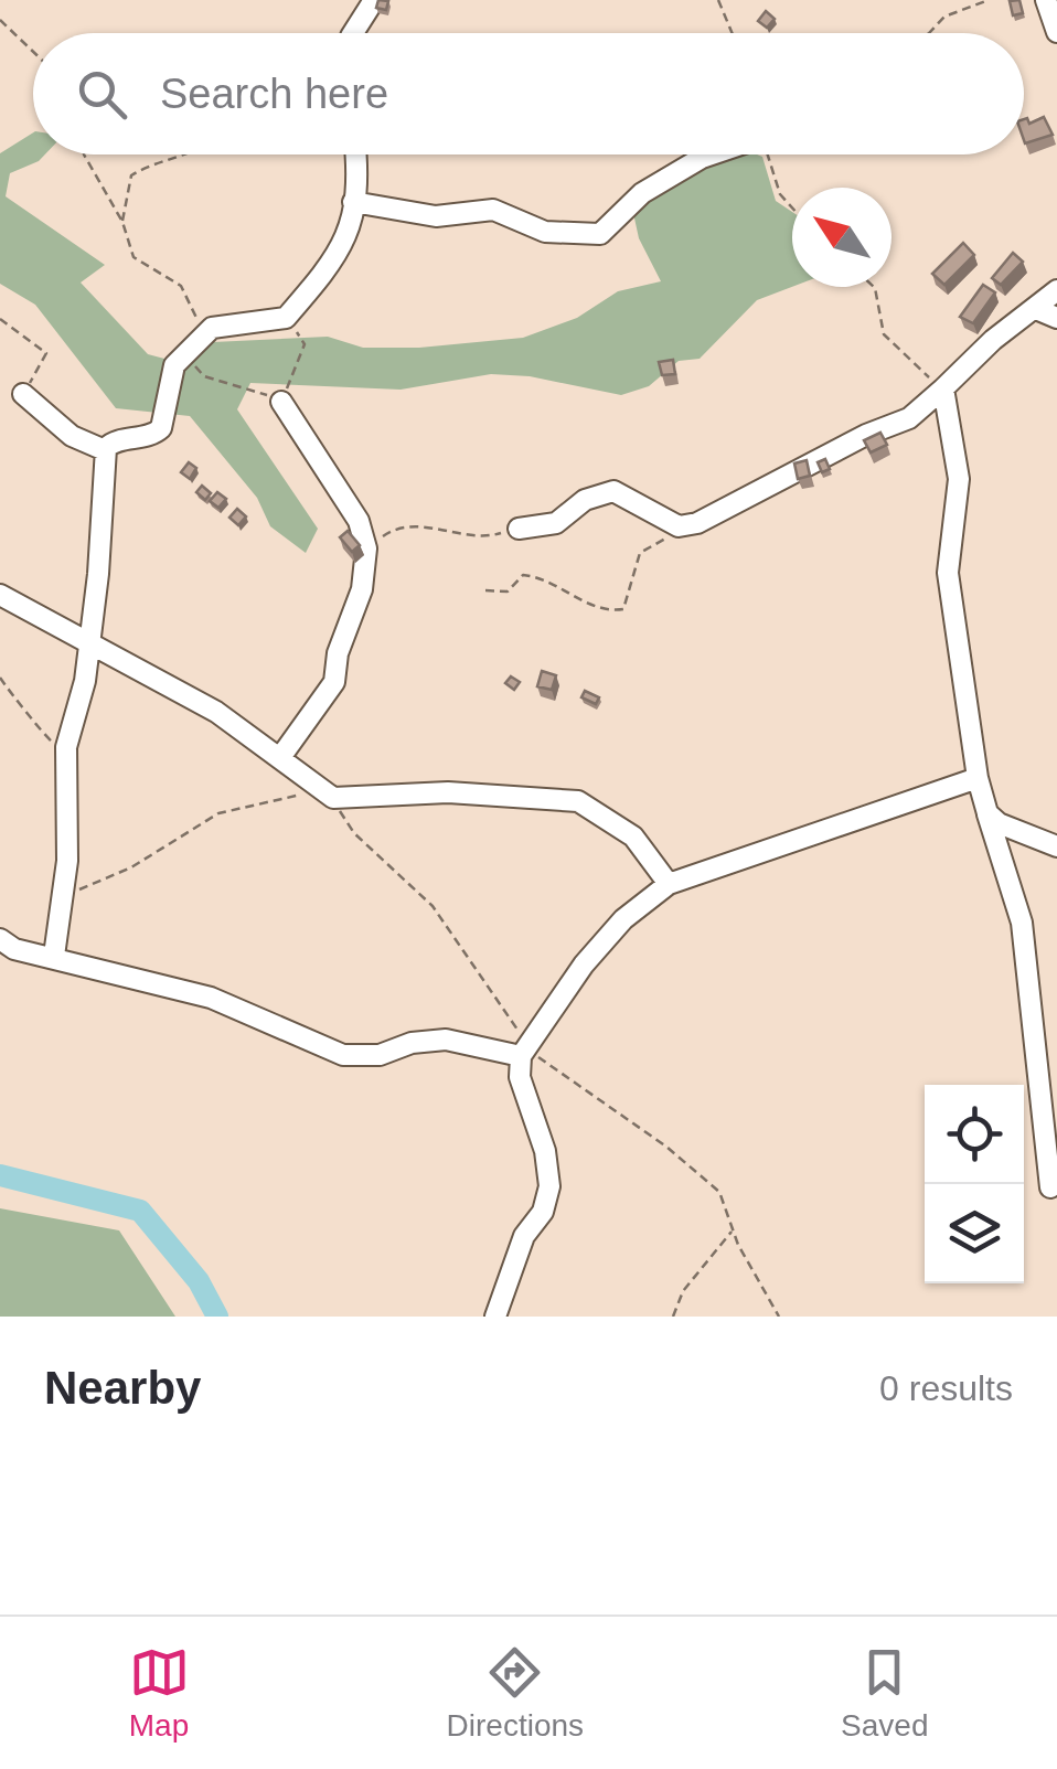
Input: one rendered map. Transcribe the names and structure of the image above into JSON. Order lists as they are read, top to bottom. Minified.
{"north":"top left","page":{"search":"Search here","heading":["Nearby","0 results"],"nav":["Map","Directions","Saved"]}}
